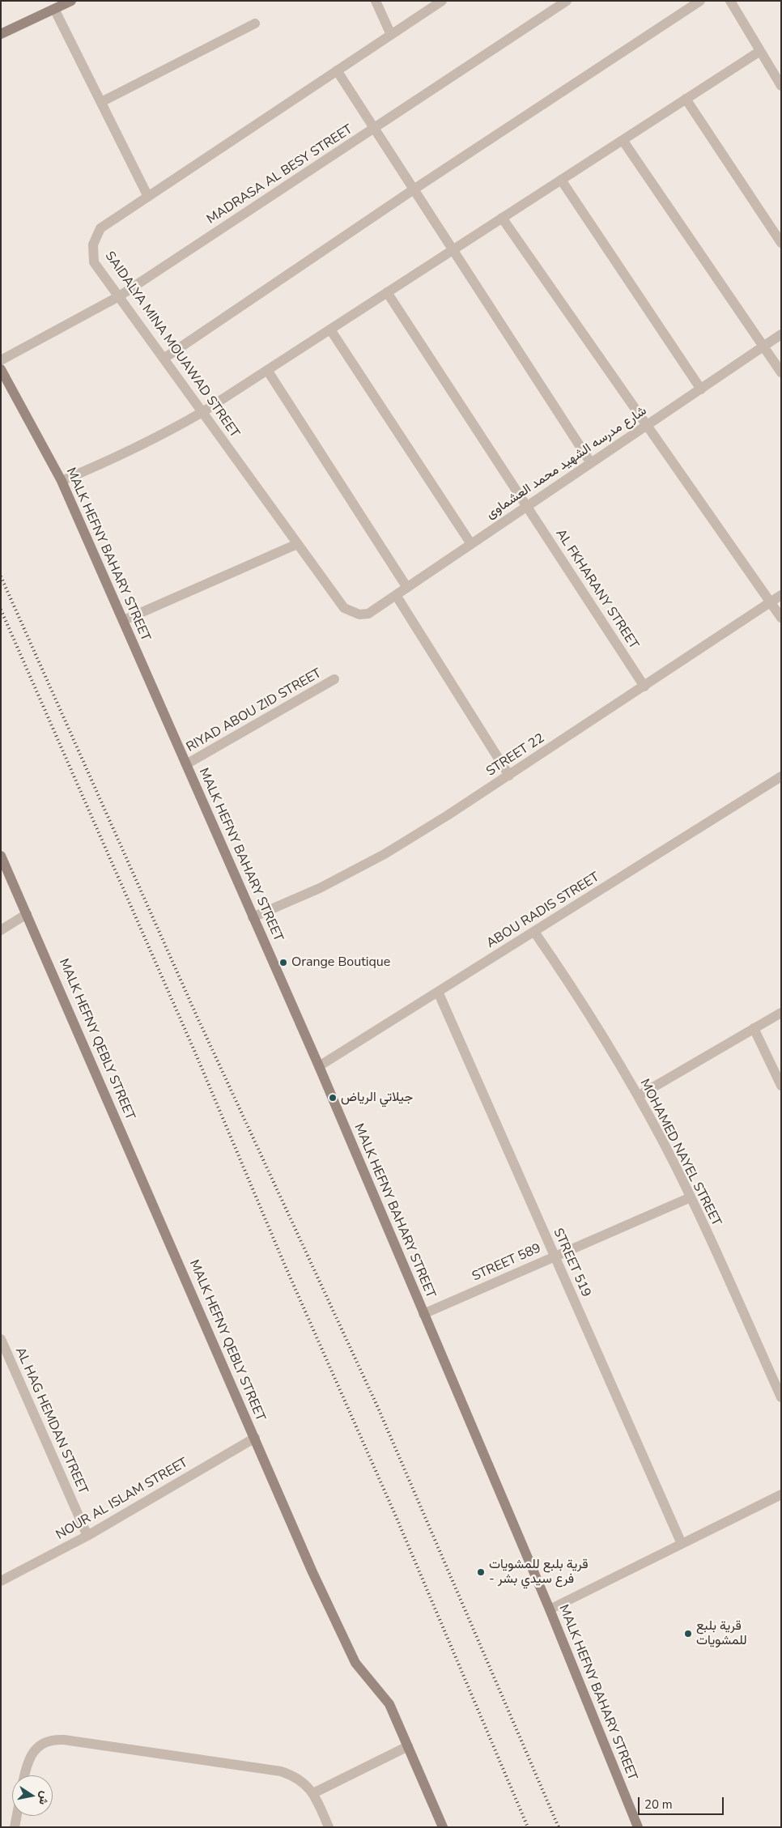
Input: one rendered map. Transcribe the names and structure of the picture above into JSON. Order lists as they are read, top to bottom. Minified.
{"streets":{"street":["MADRASA AL BESY STREET","SAIDALYA MINA MOUAWAD STREET","شارع مدرسه الشهيد محمد العشماوى","MALK HEFNY BAHARY STREET","AL FKHARANY STREET","RIYAD ABOU ZID STREET","STREET 22","ABOU RADIS STREET","MALK HEFNY QEBLY STREET","MOHAMED NAYEL STREET","STREET 589","STREET 519","AL HAG HEMDAN STREET","NOUR AL ISLAM STREET"]},"crossings":[["MADRASA AL BESY STREET","SAIDALYA MINA MOUAWAD STREET"],["SAIDALYA MINA MOUAWAD STREET","شارع مدرسه الشهيد محمد العشماوى"],["شارع مدرسه الشهيد محمد العشماوى","AL FKHARANY STREET"],["MALK HEFNY BAHARY STREET","RIYAD ABOU ZID STREET"],["MALK HEFNY BAHARY STREET","STREET 22"],["MALK HEFNY BAHARY STREET","ABOU RADIS STREET"],["MALK HEFNY BAHARY STREET","STREET 589"],["AL FKHARANY STREET","STREET 22"],["ABOU RADIS STREET","MOHAMED NAYEL STREET"],["ABOU RADIS STREET","STREET 519"],["MALK HEFNY QEBLY STREET","NOUR AL ISLAM STREET"],["MOHAMED NAYEL STREET","STREET 589"],["STREET 589","STREET 519"],["AL HAG HEMDAN STREET","NOUR AL ISLAM STREET"]],"places":["Orange Boutique","جيلاتي الرياض","قرية بلبع للمشويات - فرع سيدي بشر","قرية بلبع للمشويات"],"scale_bar":"20 m","north":"right"}
